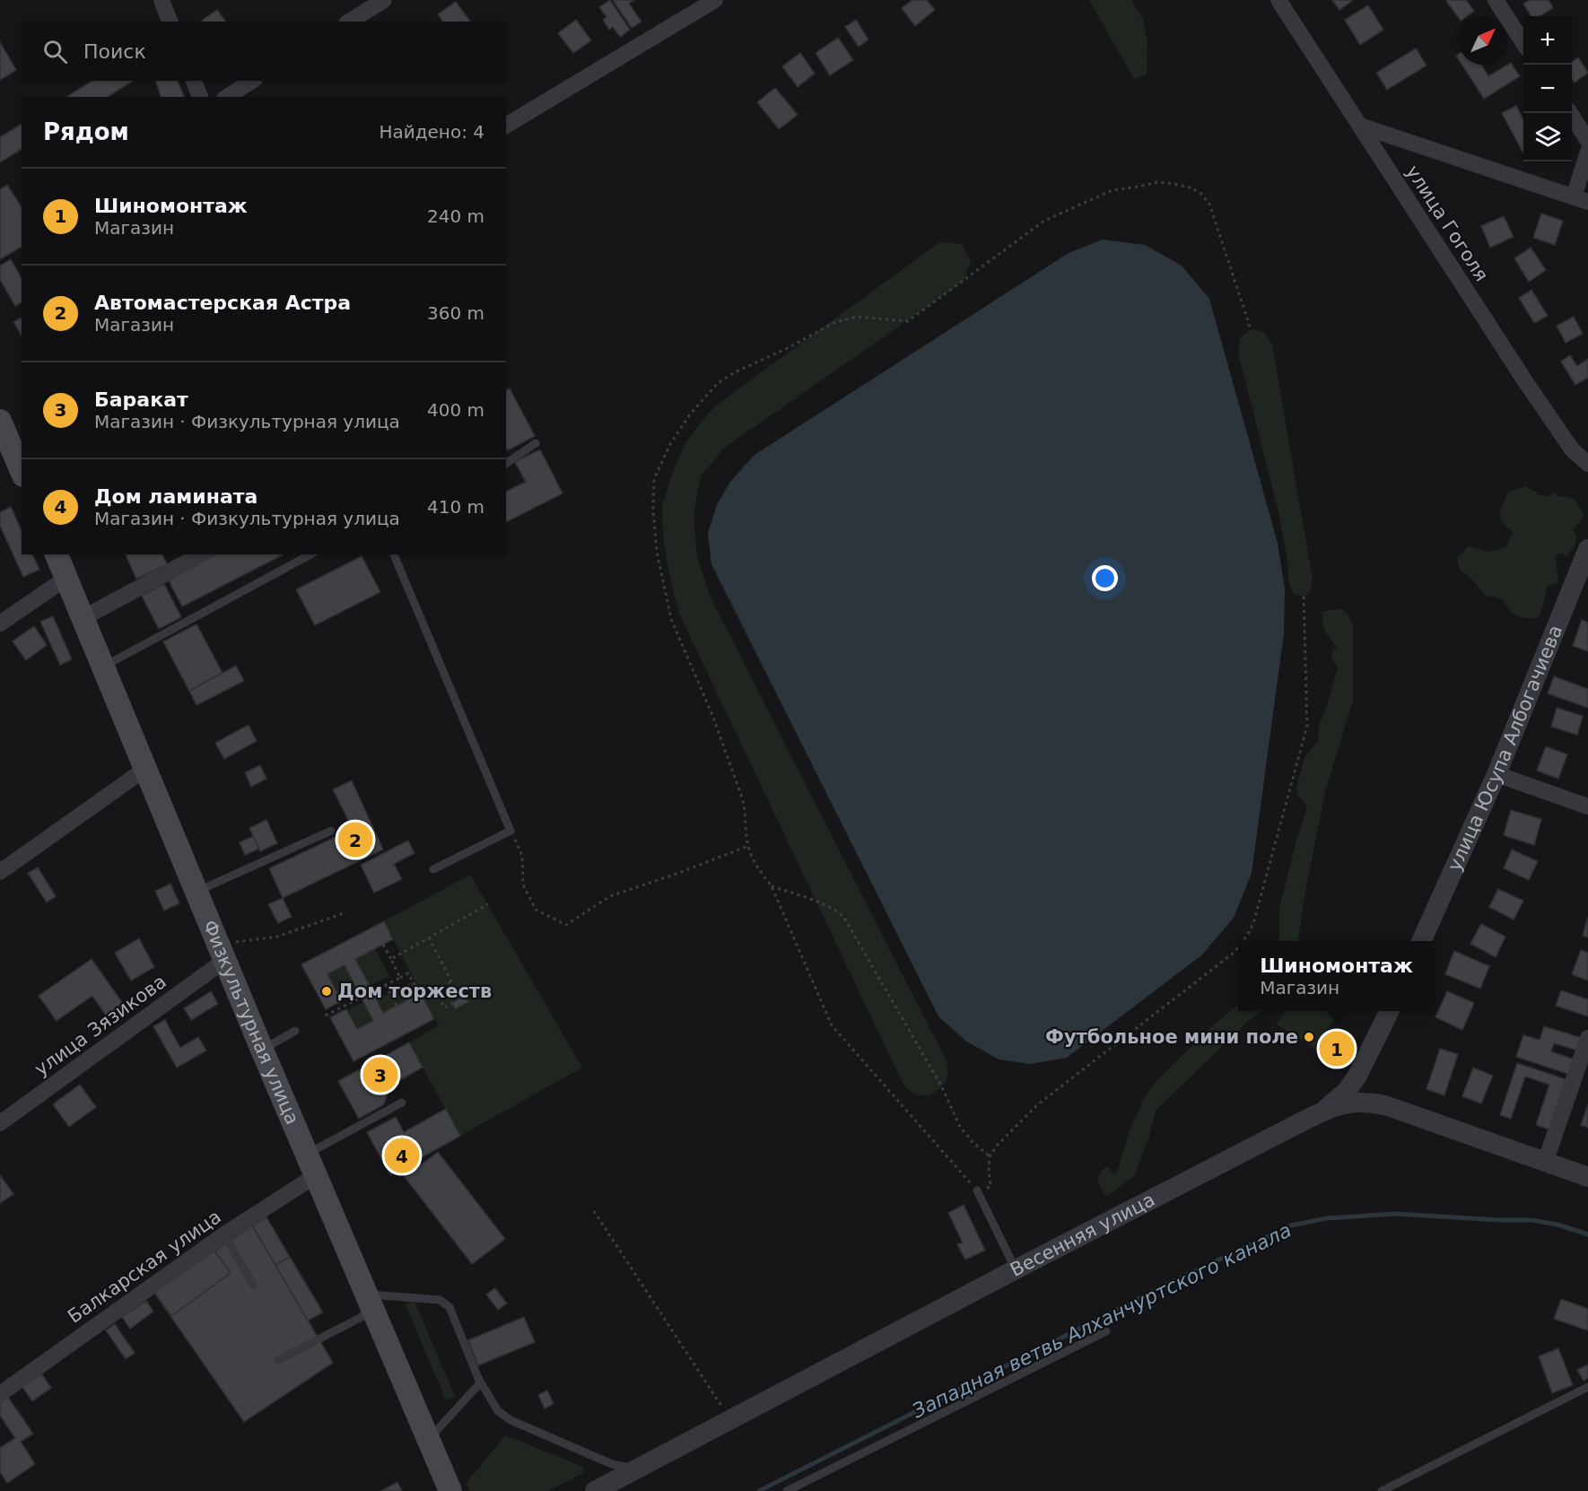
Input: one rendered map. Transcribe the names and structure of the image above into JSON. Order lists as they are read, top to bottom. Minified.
{"streets":{"main road":["Физкультурная улица"],"street":["улица Гоголя","улица Юсупа Албогачиева","улица Зязикова","Весенняя улица","Балкарская улица"]},"crossings":[["Физкультурная улица","улица Зязикова"],["Физкультурная улица","Балкарская улица"]],"water":["Западная ветвь Алханчуртского канала"],"places":["Дом торжеств","Футбольное мини поле"],"north":"top right","page":{"map_buttons":["+","−"],"search":"Поиск","heading":["Рядом","Найдено: 4"],"list":[{"mark":"1","name":"Шиномонтаж","note":"Магазин","value":"240 m"},{"mark":"2","name":"Автомастерская Астра","note":"Магазин","value":"360 m"},{"mark":"3","name":"Баракат","note":"Магазин · Физкультурная улица","value":"400 m"},{"mark":"4","name":"Дом ламината","note":"Магазин · Физкультурная улица","value":"410 m"}],"pins":["2","1","3","4"],"popup":["Шиномонтаж","Магазин"]}}
